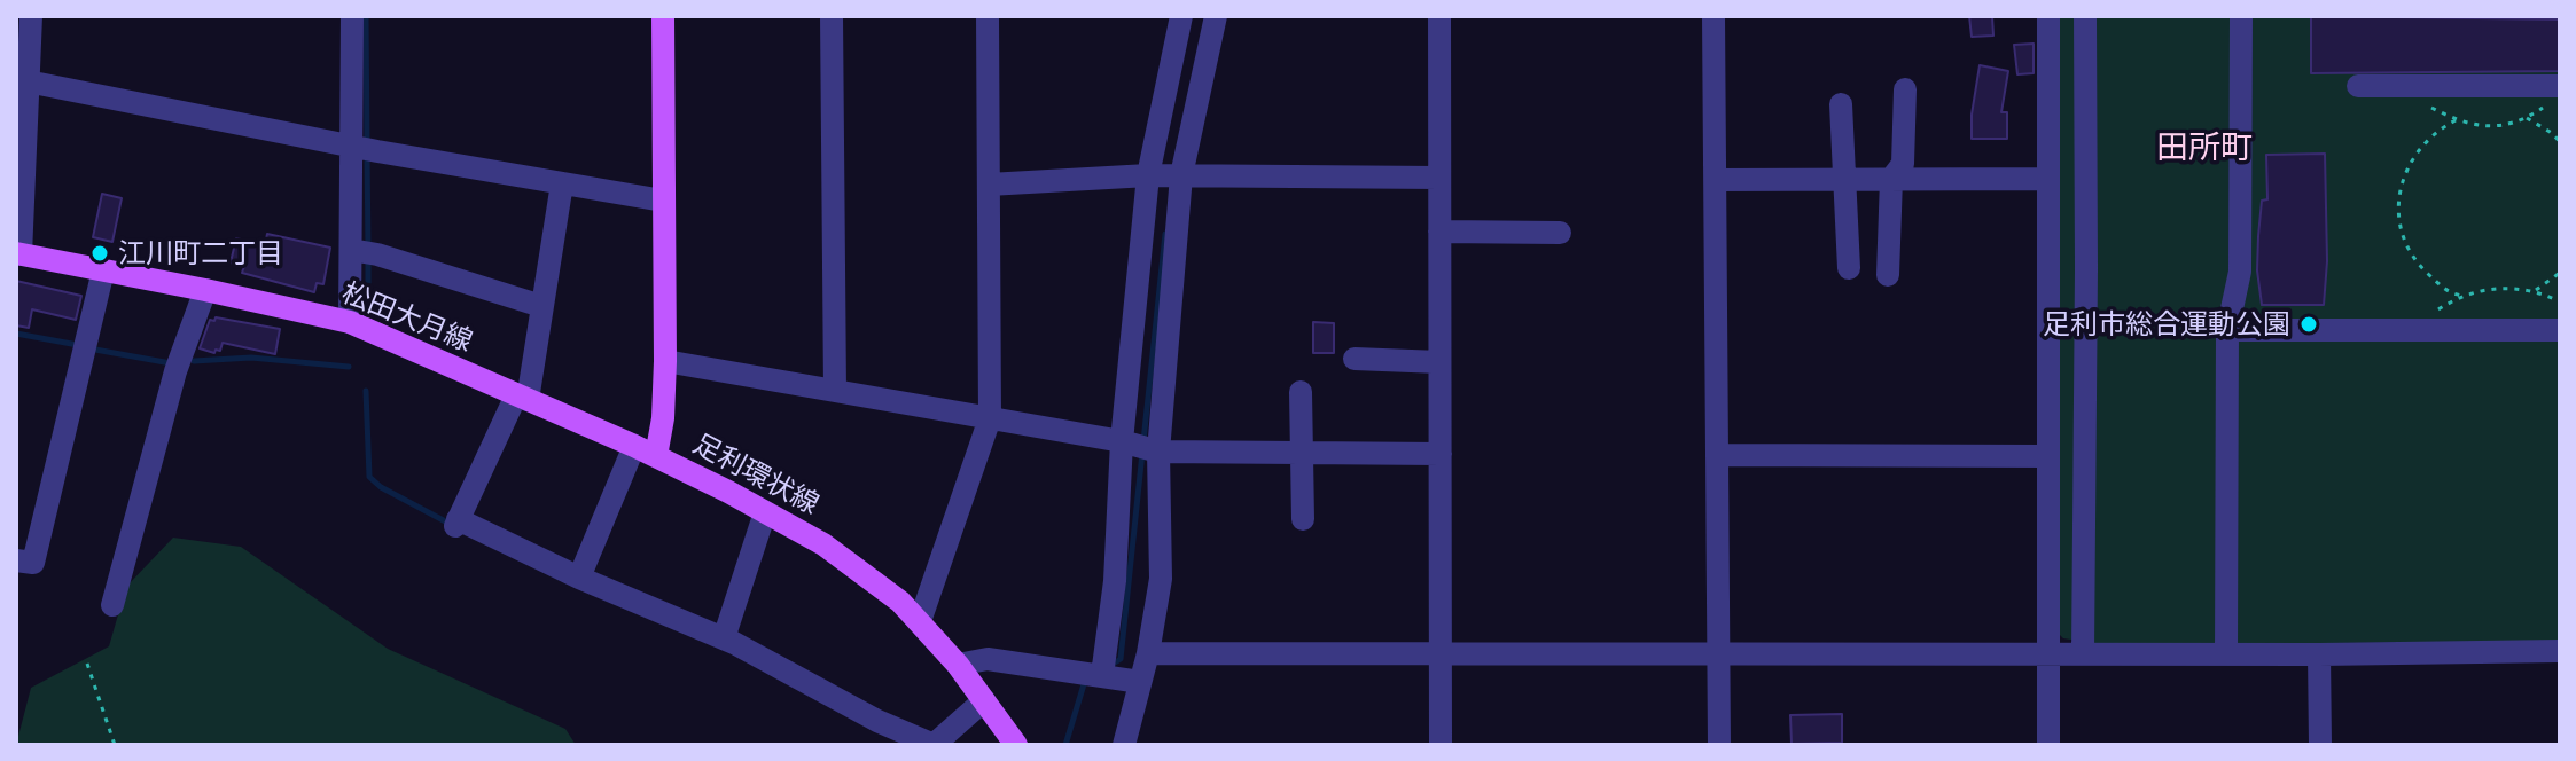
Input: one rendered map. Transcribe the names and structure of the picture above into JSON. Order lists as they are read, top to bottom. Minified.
{"streets":{"main road":["松田大月線","足利環状線"]},"crossings":[["松田大月線","足利環状線"]],"districts":["田所町"],"places":["江川町二丁目","足利市総合運動公園"]}
